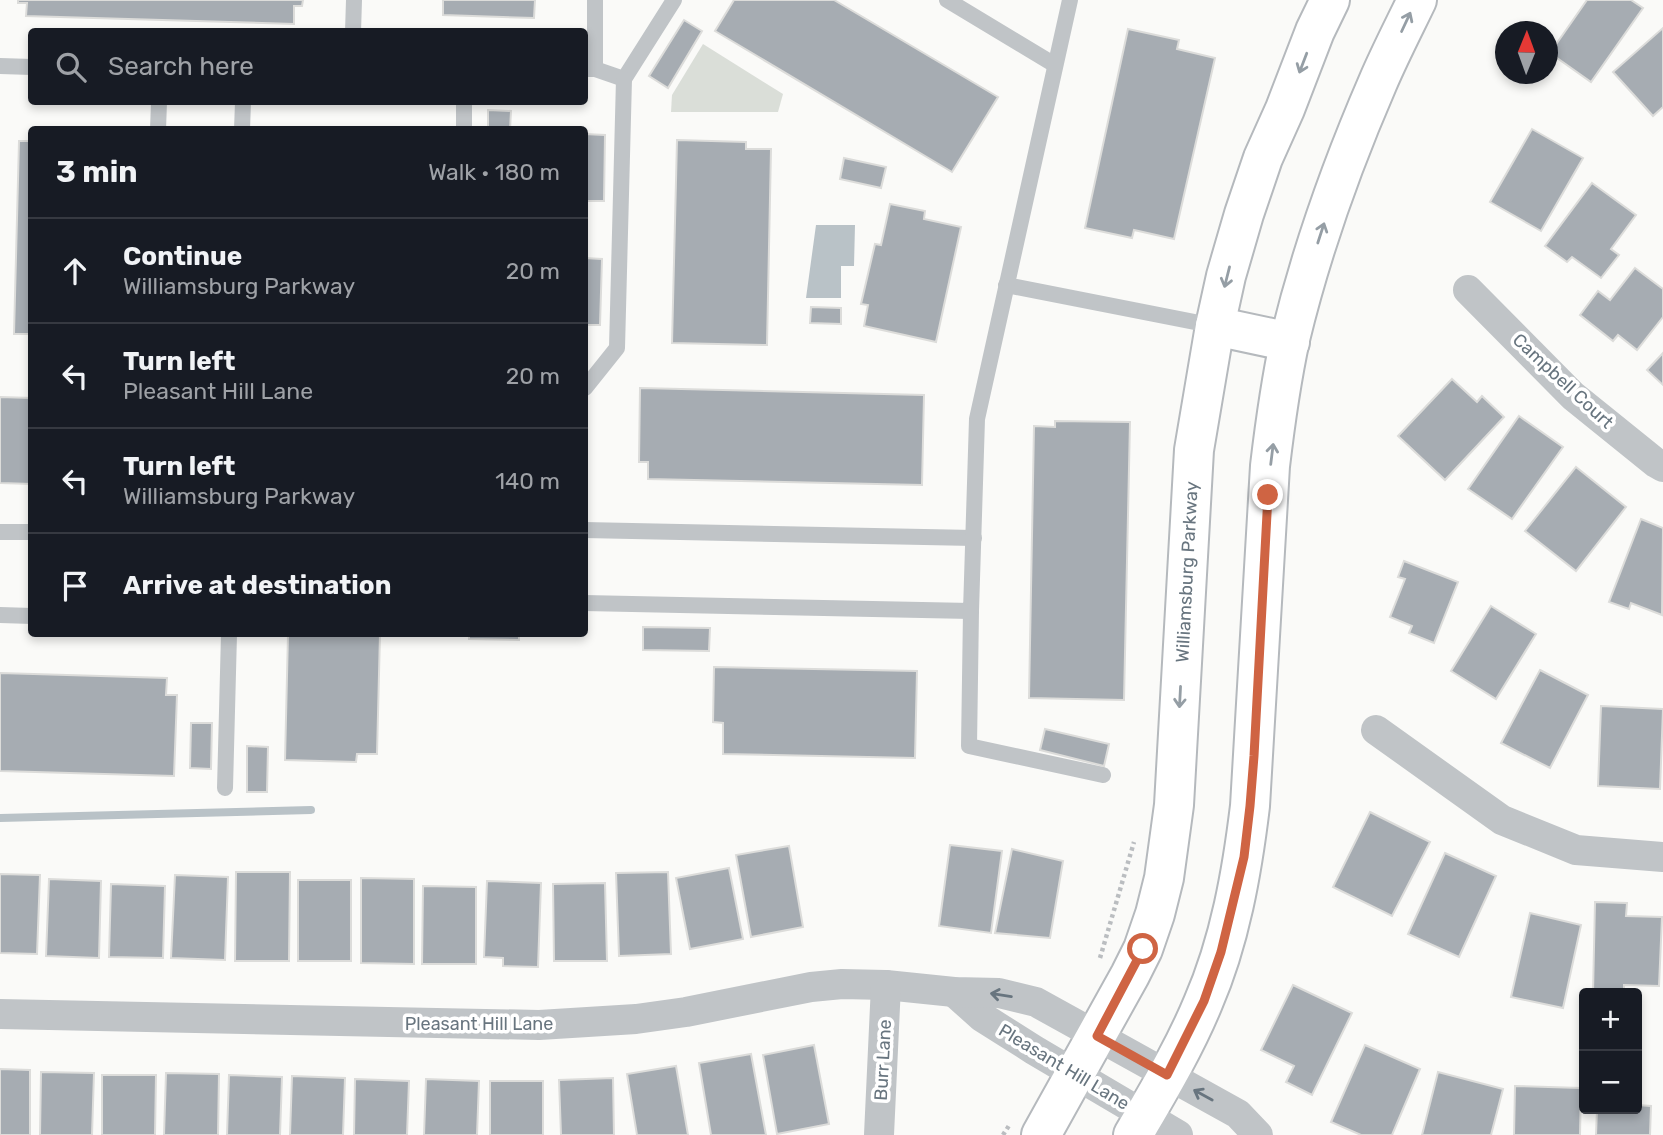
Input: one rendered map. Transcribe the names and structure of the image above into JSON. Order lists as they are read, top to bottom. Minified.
{"streets":{"street":["Campbell Court","Williamsburg Parkway","Pleasant Hill Lane","Burr Lane"]},"crossings":[["Williamsburg Parkway","Pleasant Hill Lane"],["Pleasant Hill Lane","Burr Lane"]],"north":"top","page":{"search":"Search here","heading":["3 min","Walk · 180 m"],"list":[["Continue","Williamsburg Parkway","20 m"],["Turn left","Pleasant Hill Lane","20 m"],["Turn left","Williamsburg Parkway","140 m"],"Arrive at destination"],"map_buttons":["+","−"]}}
